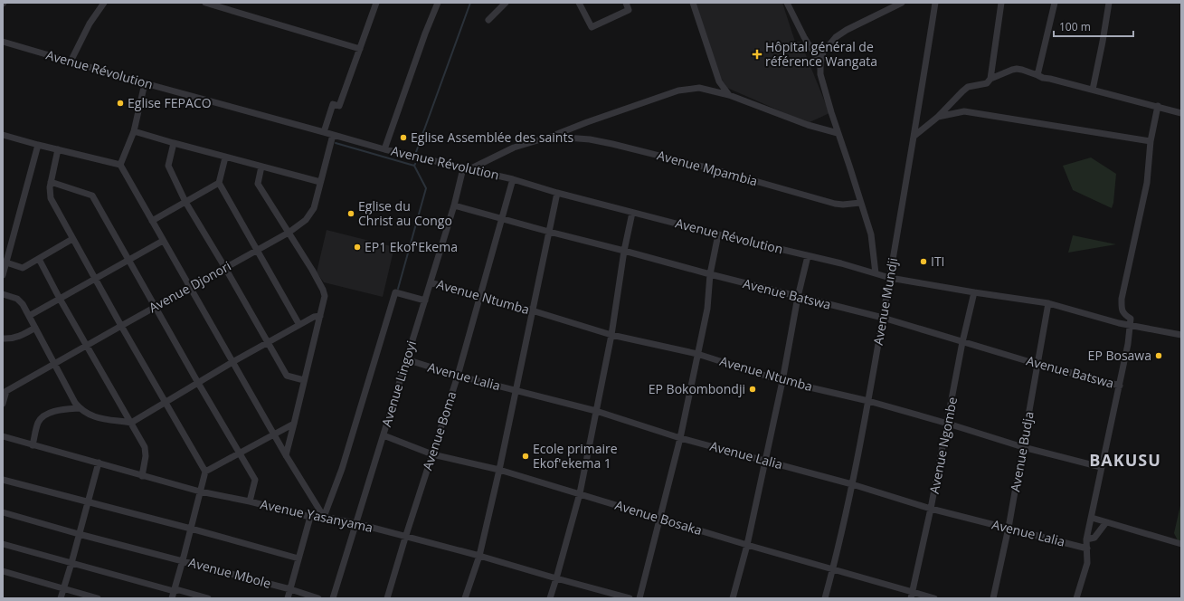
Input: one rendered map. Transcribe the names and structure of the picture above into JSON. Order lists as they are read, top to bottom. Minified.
{"streets":{"street":["Avenue Révolution","Avenue Mpambia","Avenue Djonori","Avenue Batswa","Avenue Ntumba","Avenue Mundji","Avenue Lalia","Avenue Lingoyi","Avenue Boma","Avenue Ngombe","Avenue Budja","Avenue Yasanyama","Avenue Bosaka","Avenue Mbole"]},"crossings":[["Avenue Révolution","Avenue Djonori"],["Avenue Révolution","Avenue Mundji"],["Avenue Révolution","Avenue Lingoyi"],["Avenue Révolution","Avenue Boma"],["Avenue Révolution","Avenue Ngombe"],["Avenue Révolution","Avenue Budja"],["Avenue Batswa","Avenue Mundji"],["Avenue Batswa","Avenue Lingoyi"],["Avenue Batswa","Avenue Boma"],["Avenue Batswa","Avenue Ngombe"],["Avenue Batswa","Avenue Budja"],["Avenue Ntumba","Avenue Mundji"],["Avenue Ntumba","Avenue Lingoyi"],["Avenue Ntumba","Avenue Boma"],["Avenue Ntumba","Avenue Ngombe"],["Avenue Ntumba","Avenue Budja"],["Avenue Mundji","Avenue Lalia"],["Avenue Mundji","Avenue Bosaka"],["Avenue Lalia","Avenue Lingoyi"],["Avenue Lalia","Avenue Boma"],["Avenue Lalia","Avenue Ngombe"],["Avenue Lalia","Avenue Budja"],["Avenue Lingoyi","Avenue Yasanyama"],["Avenue Lingoyi","Avenue Bosaka"],["Avenue Boma","Avenue Yasanyama"],["Avenue Boma","Avenue Bosaka"],["Avenue Ngombe","Avenue Bosaka"]],"districts":["BAKUSU"],"places":{"health":["Hôpital général de référence Wangata"],"other":["Eglise FEPACO","Eglise Assemblée des saints","Eglise du Christ au Congo","EP1 Ekof'Ekema","ITI","EP Bosawa","EP Bokombondji","Ecole primaire Ekof'ekema 1"]},"scale_bar":"100 m"}
